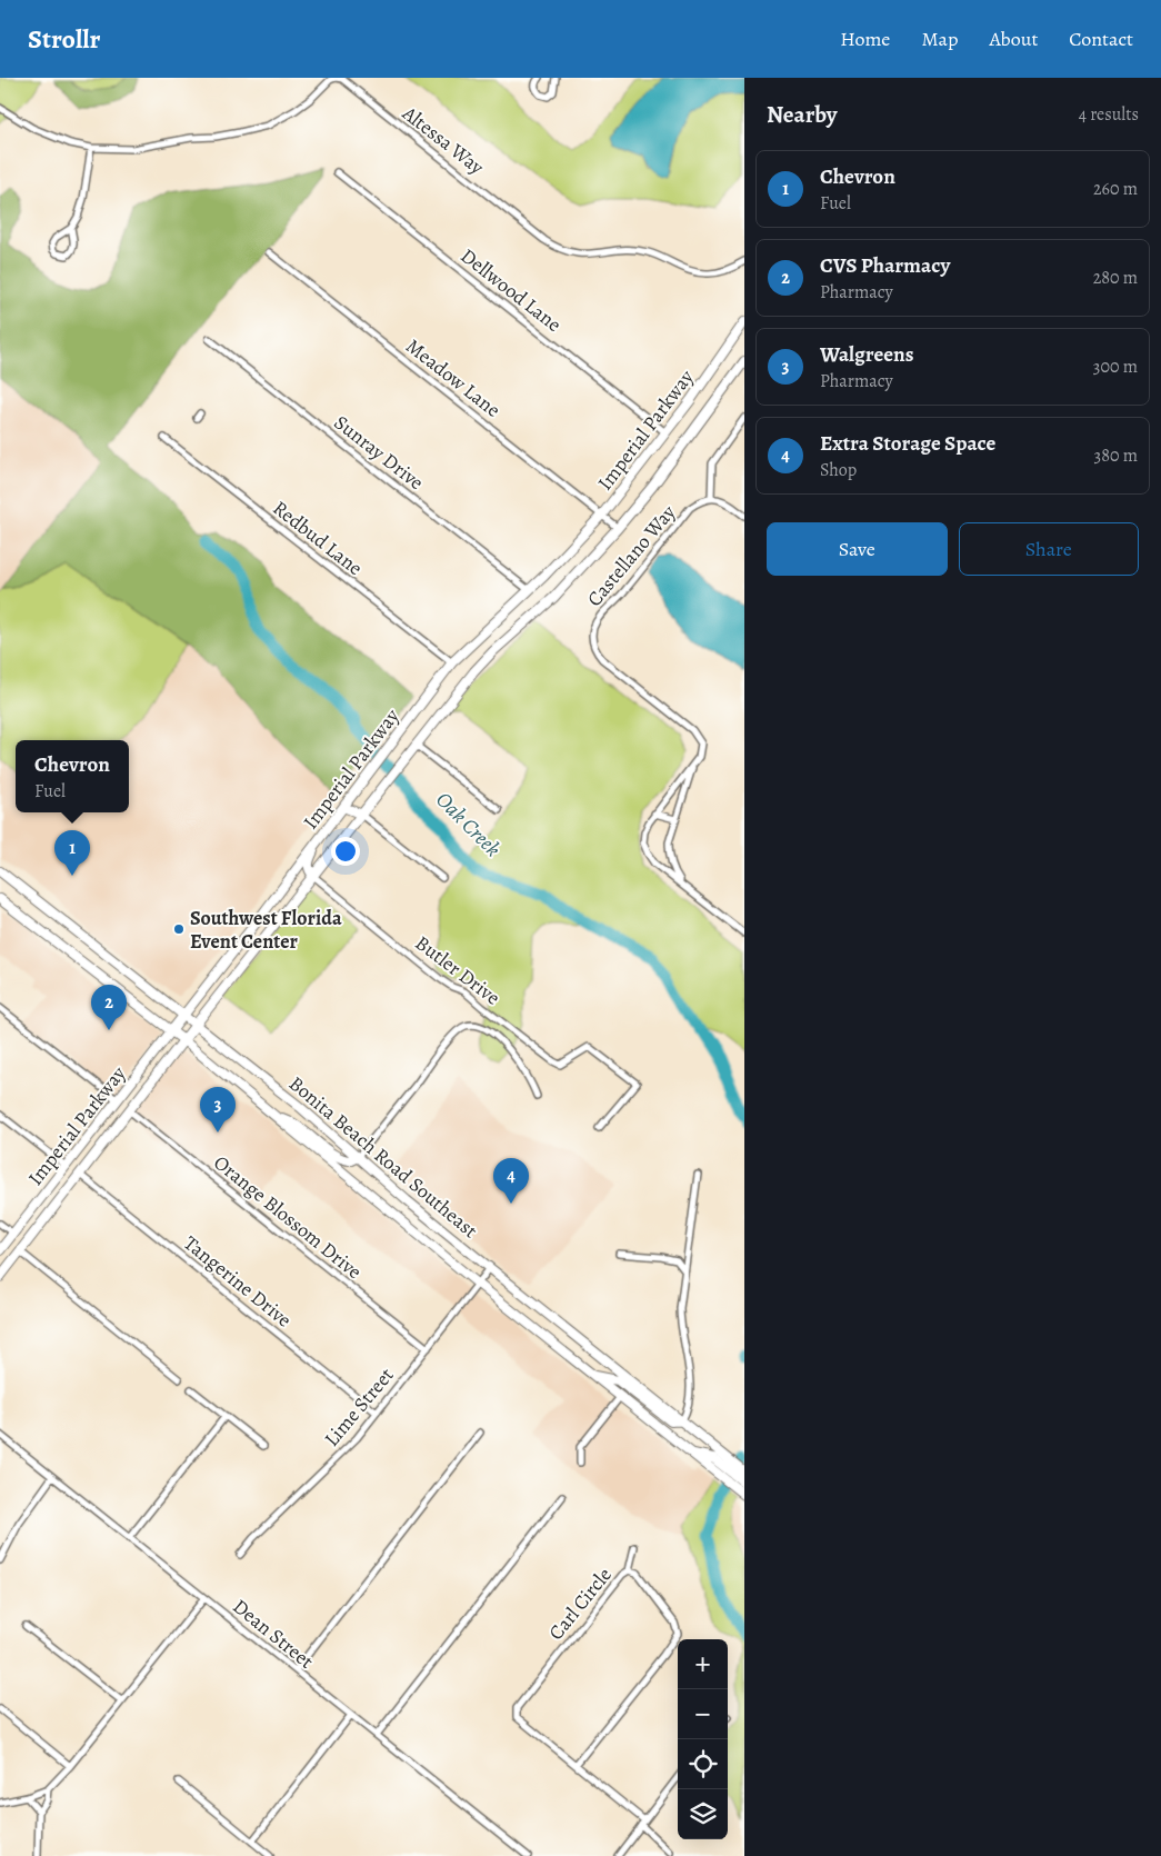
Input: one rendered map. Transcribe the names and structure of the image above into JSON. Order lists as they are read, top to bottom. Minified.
{"streets":{"main road":["Imperial Parkway","Bonita Beach Road Southeast"],"street":["Altessa Way","Dellwood Lane","Meadow Lane","Sunray Drive","Redbud Lane","Castellano Way","Butler Drive","Orange Blossom Drive","Tangerine Drive","Lime Street","Carl Circle","Dean Street"]},"crossings":[["Dellwood Lane","Imperial Parkway"],["Meadow Lane","Imperial Parkway"],["Imperial Parkway","Sunray Drive"],["Imperial Parkway","Redbud Lane"],["Imperial Parkway","Butler Drive"],["Imperial Parkway","Bonita Beach Road Southeast"],["Imperial Parkway","Orange Blossom Drive"],["Imperial Parkway","Tangerine Drive"],["Bonita Beach Road Southeast","Lime Street"],["Orange Blossom Drive","Lime Street"],["Tangerine Drive","Lime Street"]],"water":["Oak Creek"],"places":["Southwest Florida Event Center"],"page":{"header":"Strollr","nav":["Home","Map","About","Contact"],"heading":["Nearby","4 results"],"list":[{"mark":"1","name":"Chevron","note":"Fuel","value":"260 m"},{"mark":"2","name":"CVS Pharmacy","note":"Pharmacy","value":"280 m"},{"mark":"3","name":"Walgreens","note":"Pharmacy","value":"300 m"},{"mark":"4","name":"Extra Storage Space","note":"Shop","value":"380 m"}],"buttons":["Save","Share"],"popup":["Chevron","Fuel"],"pins":["1","2","3","4"],"map_buttons":["+","−"]}}
